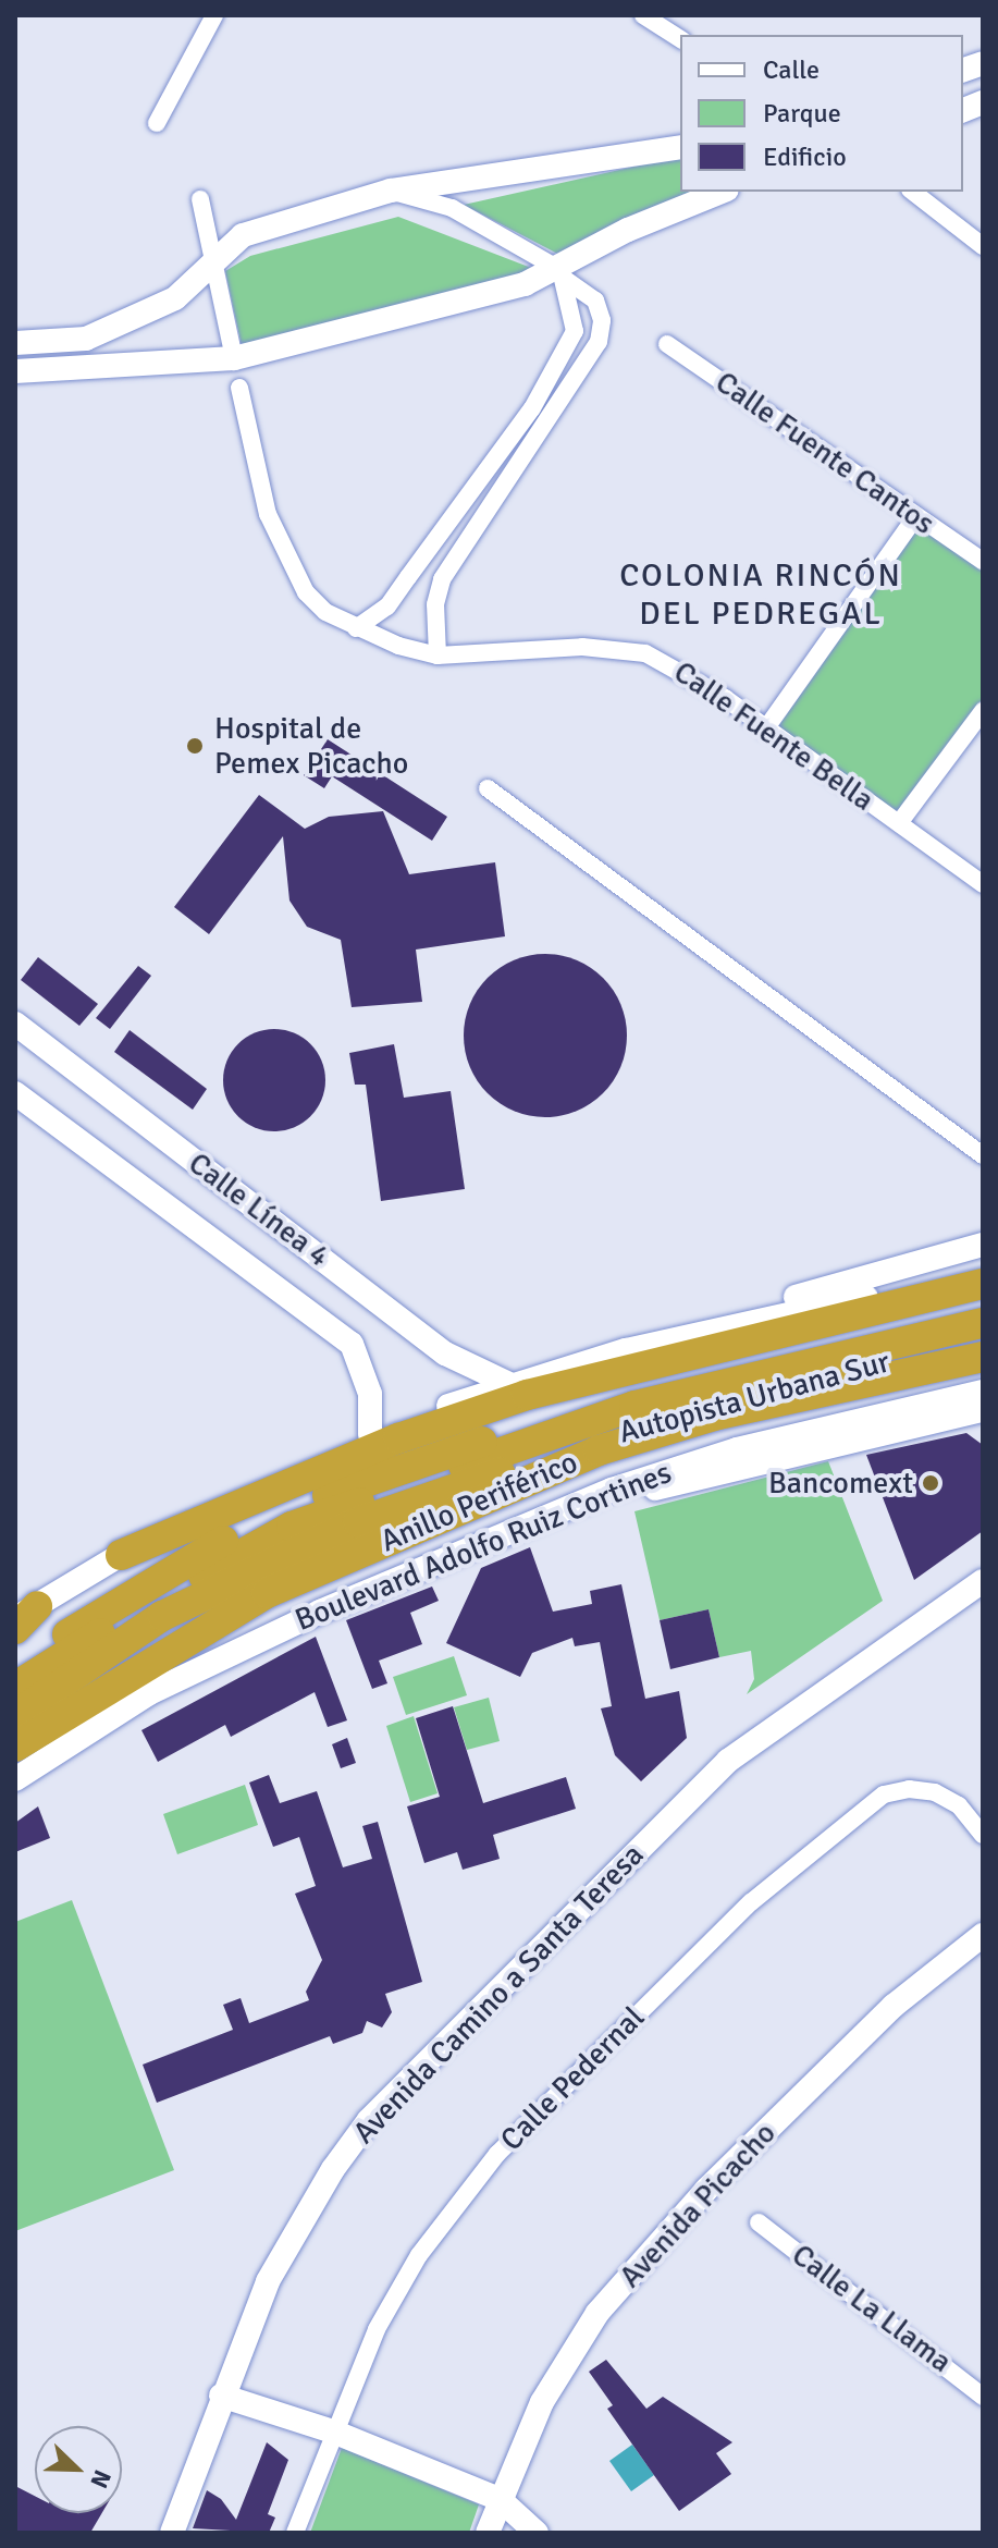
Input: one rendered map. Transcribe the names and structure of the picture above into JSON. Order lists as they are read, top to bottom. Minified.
{"streets":{"highway":["Autopista Urbana Sur","Anillo Periférico"],"street":["Calle Fuente Cantos","Calle Fuente Bella","Calle Línea 4","Boulevard Adolfo Ruiz Cortines","Avenida Camino a Santa Teresa","Calle Pedernal","Avenida Picacho","Calle La Llama"]},"districts":["COLONIA RINCÓN DEL PEDREGAL"],"places":["Hospital de Pemex Picacho","Bancomext"],"legend":["Calle","Parque","Edificio"],"north":"bottom right"}
